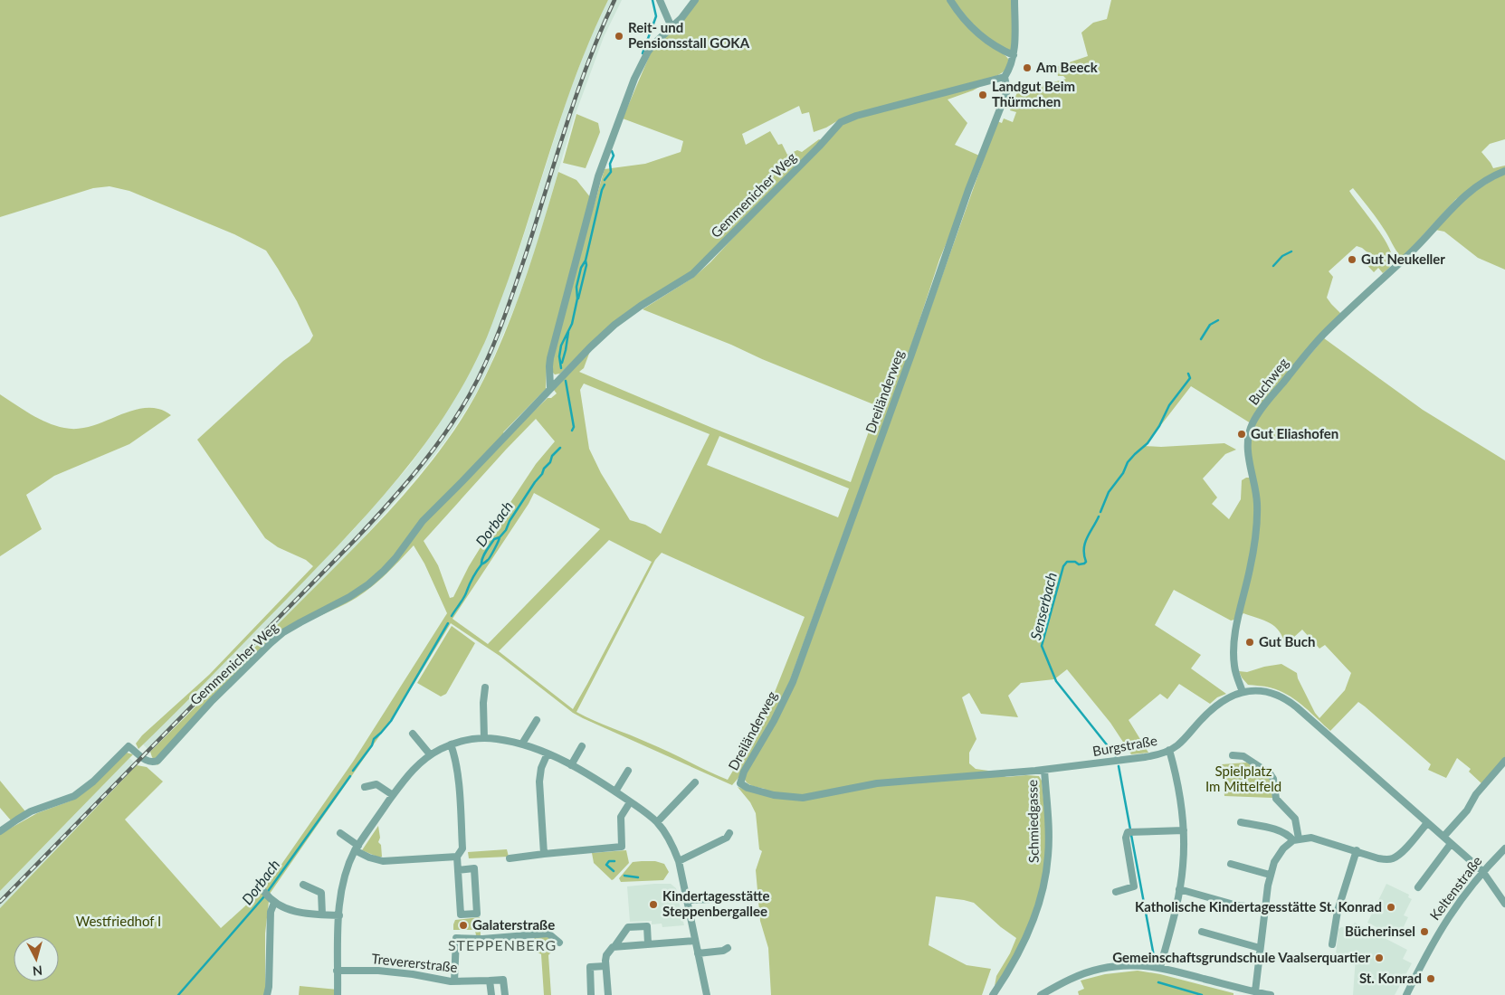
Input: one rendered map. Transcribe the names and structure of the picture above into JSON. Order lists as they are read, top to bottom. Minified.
{"streets":{"street":["Gemmenicher Weg","Buchweg","Dreiländerweg","Burgstraße","Schmiedgasse","Keltenstraße","Trevererstraße"]},"crossings":[["Gemmenicher Weg","Dreiländerweg"],["Buchweg","Burgstraße"],["Dreiländerweg","Burgstraße"],["Burgstraße","Schmiedgasse"],["Burgstraße","Keltenstraße"]],"districts":["STEPPENBERG"],"water":["Dorbach","Senserbach"],"parks":["Spielplatz Im Mittelfeld","Westfriedhof I"],"places":["Reit- und Pensionsstall GOKA","Am Beeck","Landgut Beim Thürmchen","Gut Neukeller","Gut Eliashofen","Gut Buch","Kindertagesstätte Steppenbergallee","Katholische Kindertagesstätte St. Konrad","Galaterstraße","Bücherinsel","Gemeinschaftsgrundschule Vaalserquartier","St. Konrad"],"north":"bottom"}
